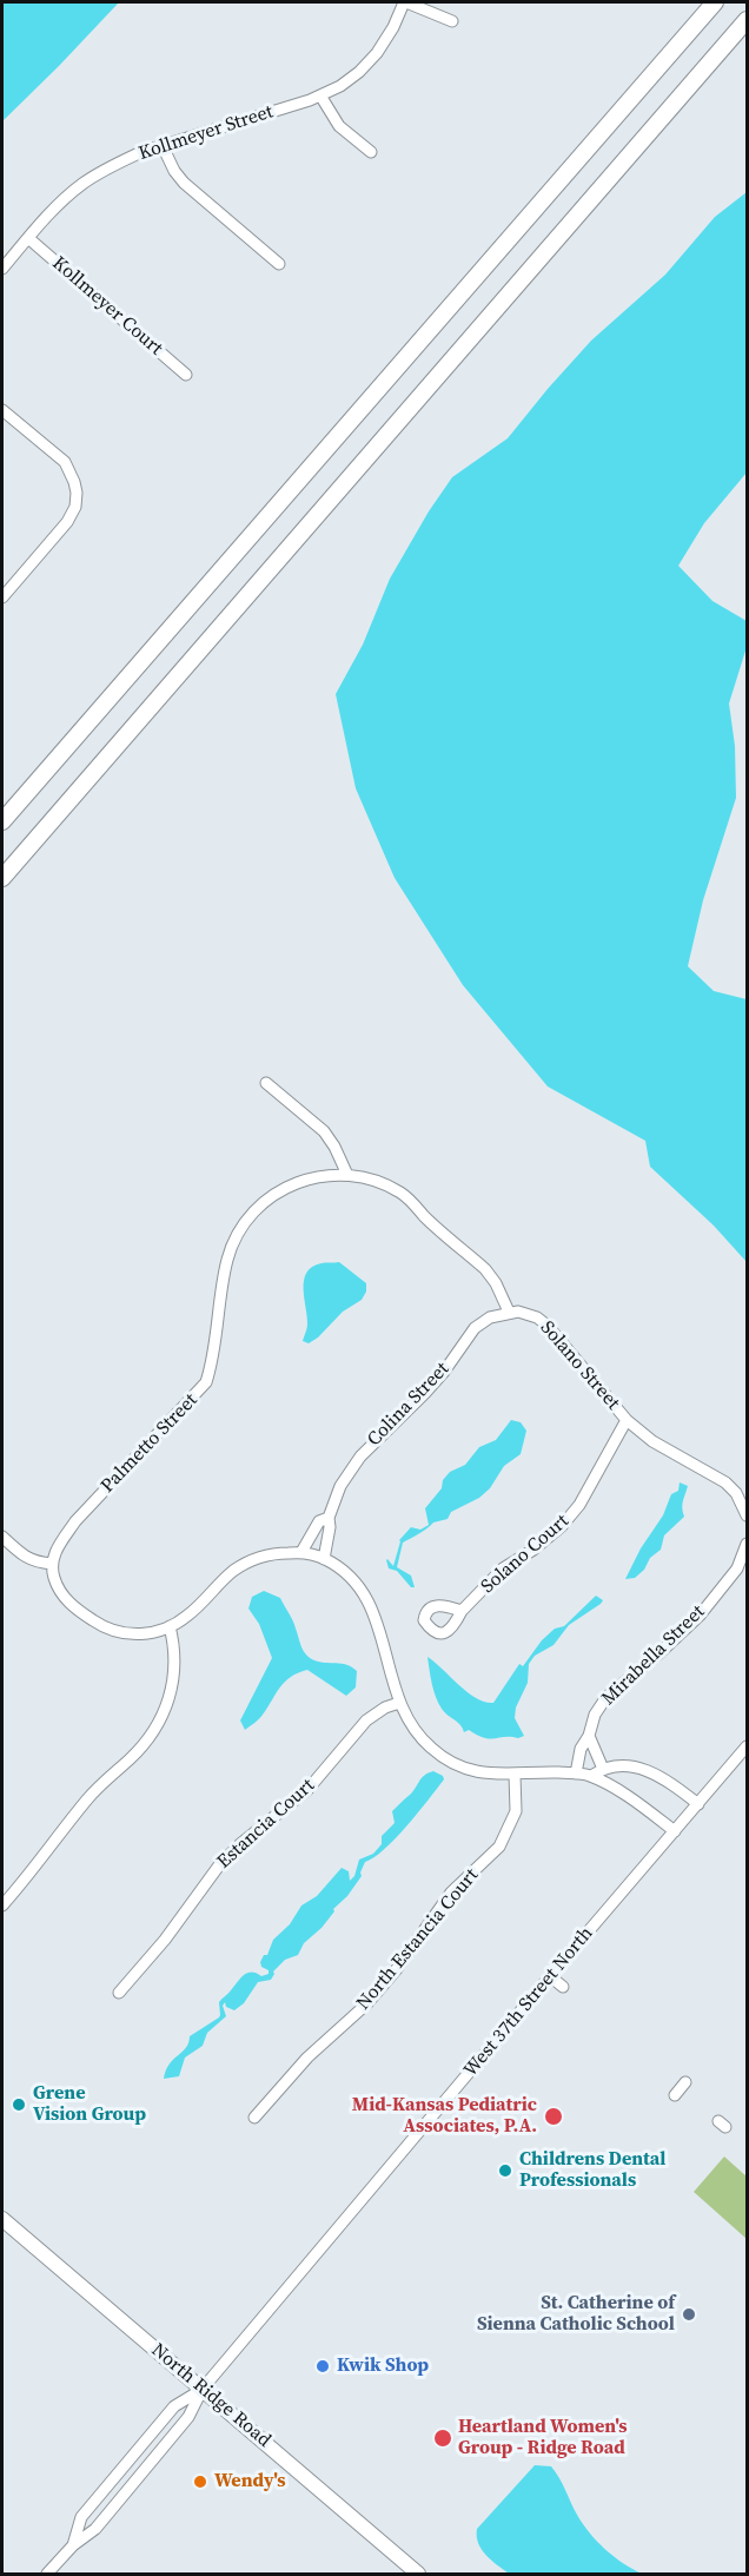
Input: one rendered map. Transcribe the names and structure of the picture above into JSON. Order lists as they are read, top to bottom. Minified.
{"streets":{"main road":["North Ridge Road"],"street":["Kollmeyer Street","Kollmeyer Court","Solano Street","Colina Street","Palmetto Street","Solano Court","Mirabella Street","Estancia Court","North Estancia Court","West 37th Street North"]},"crossings":[["Kollmeyer Street","Kollmeyer Court"],["Solano Street","Colina Street"],["Solano Street","Solano Court"],["West 37th Street North","North Ridge Road"]],"places":["Grene Vision Group","Mid-Kansas Pediatric Associates, P.A.","Childrens Dental Professionals","St. Catherine of Sienna Catholic School","Kwik Shop","Heartland Women's Group - Ridge Road","Wendy's"]}
